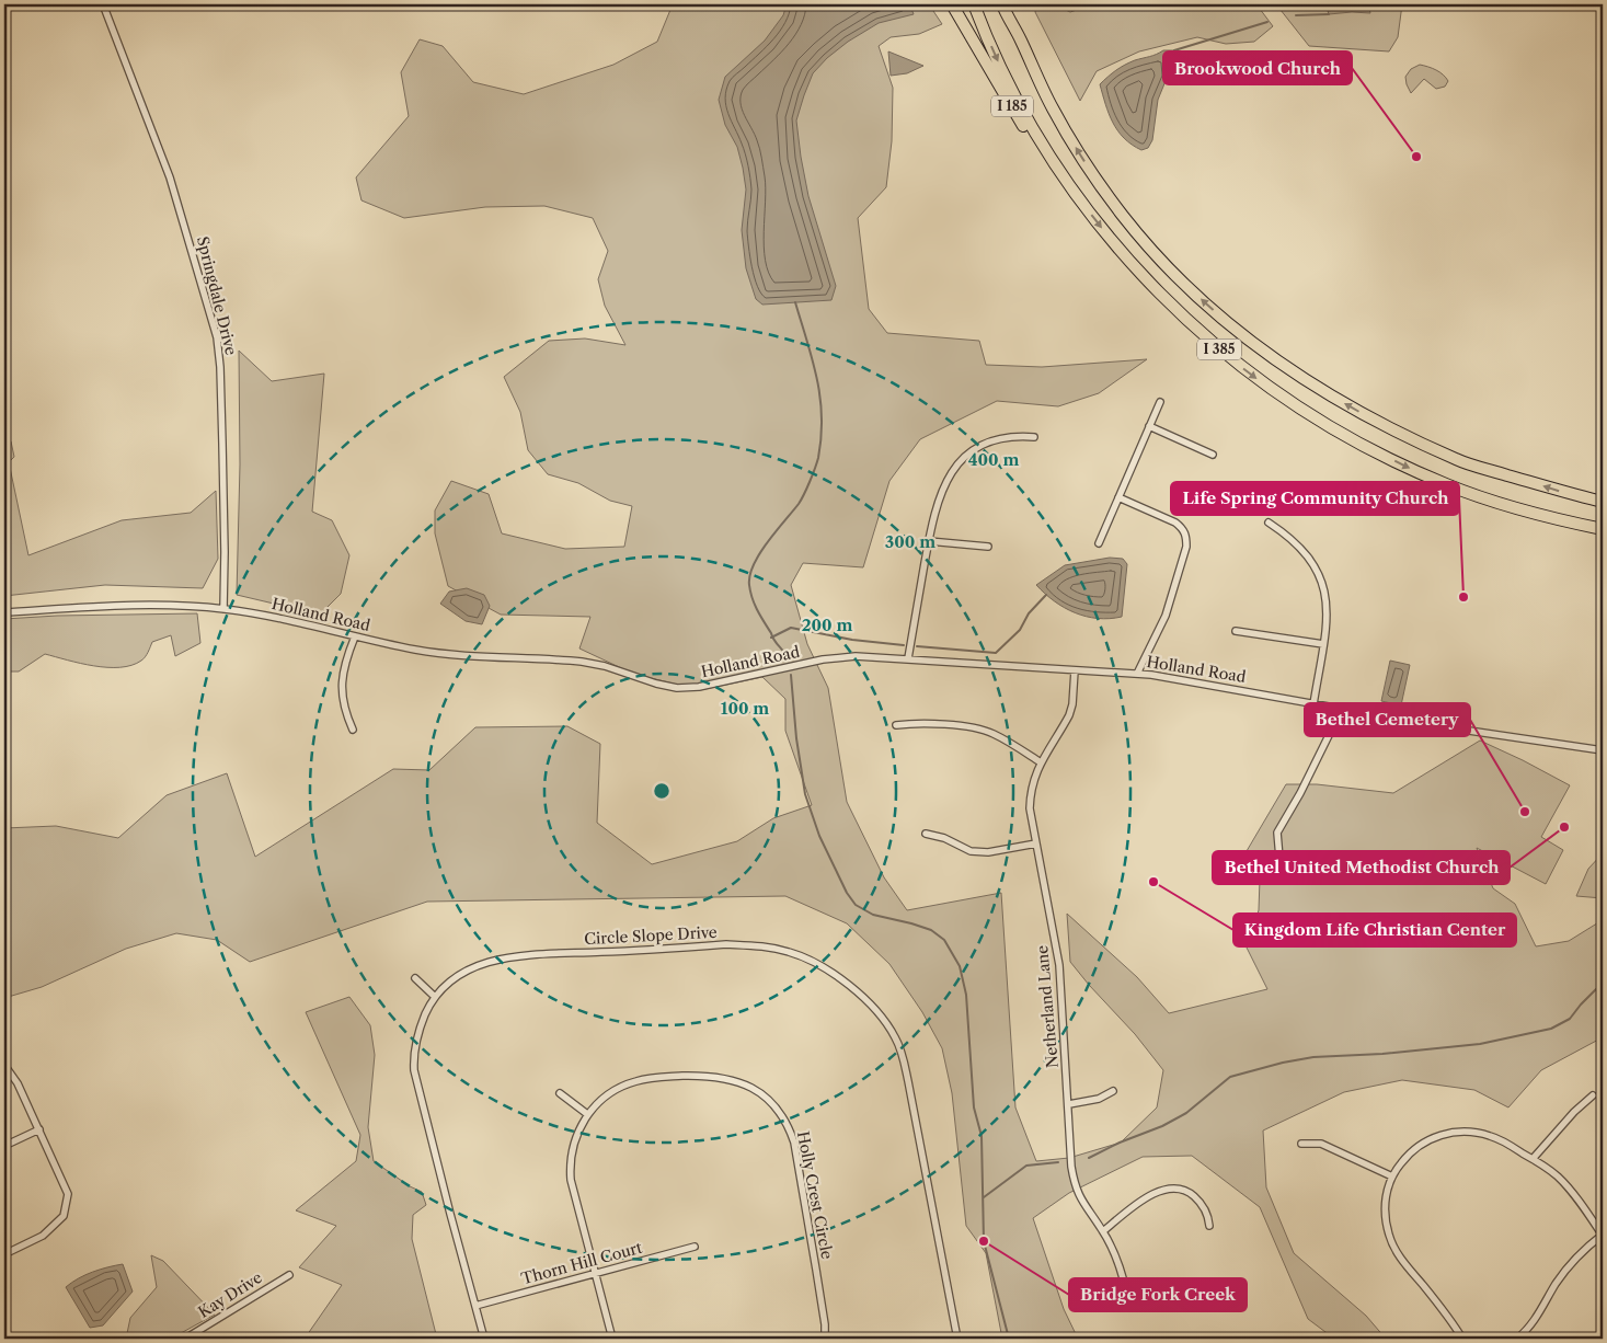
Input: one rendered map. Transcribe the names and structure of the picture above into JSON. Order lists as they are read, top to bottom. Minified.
{"streets":{"highway":["I 185","I 385"],"street":["Springdale Drive","Holland Road","Circle Slope Drive","Netherland Lane","Holly Crest Circle","Thorn Hill Court","Kay Drive"]},"crossings":[["I 185","I 385"],["Springdale Drive","Holland Road"],["Holland Road","Netherland Lane"],["Circle Slope Drive","Thorn Hill Court"],["Holly Crest Circle","Thorn Hill Court"]],"places":["Brookwood Church","Life Spring Community Church","Bethel Cemetery","Bethel United Methodist Church","Kingdom Life Christian Center","Bridge Fork Creek"],"rings":["400 m","300 m","200 m","100 m"]}
